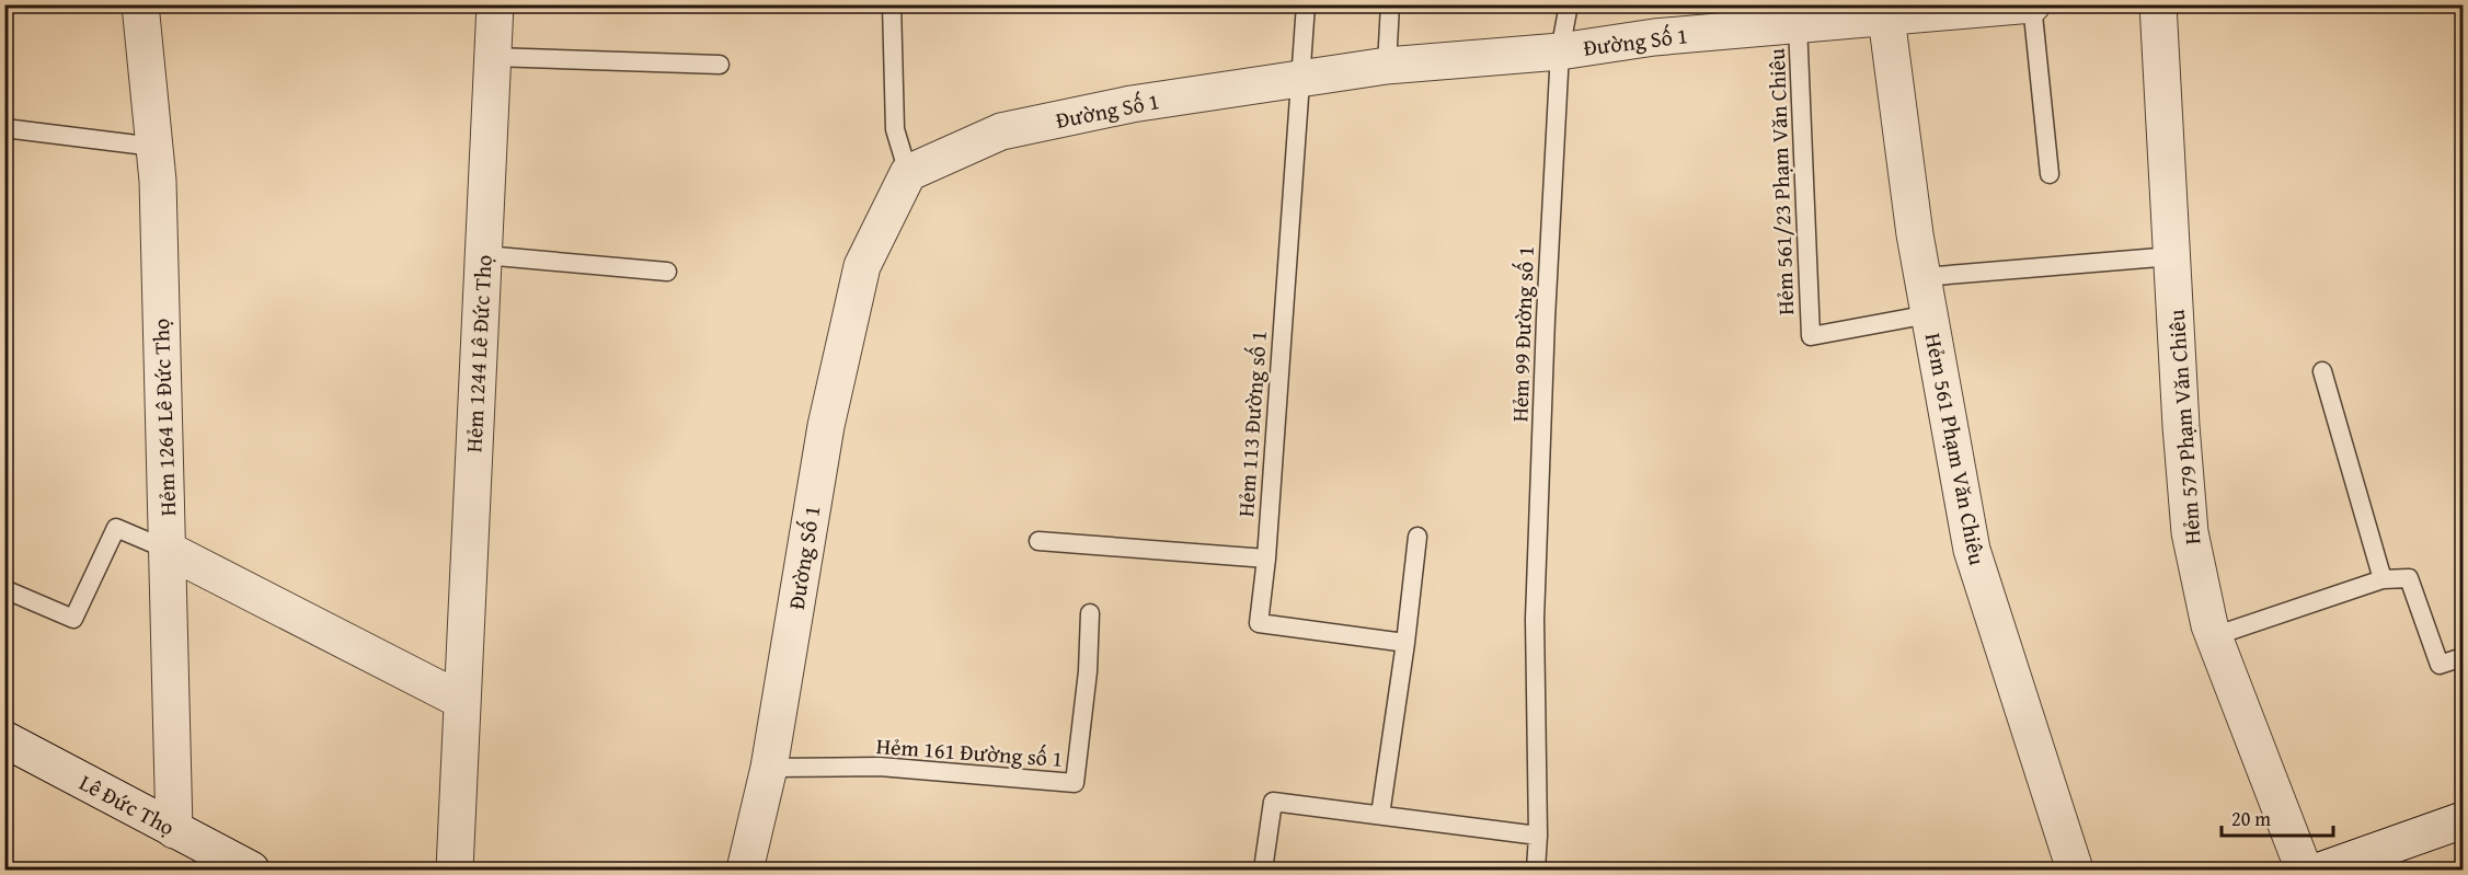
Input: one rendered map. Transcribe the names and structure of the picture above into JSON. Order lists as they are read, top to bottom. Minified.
{"streets":{"street":["Đường Số 1","Hẻm 1244 Lê Đức Thọ","Hẻm 1264 Lê Đức Thọ","Hẻm 579 Phạm Văn Chiêu","Hẻm 561 Phạm Văn Chiêu","Lê Đức Thọ"],"lane":["Hẻm 561/23 Phạm Văn Chiêu","Hẻm 99 Đường số 1","Hẻm 113 Đường số 1","Hẻm 161 Đường số 1"]},"crossings":[["Đường Số 1","Hẻm 561/23 Phạm Văn Chiêu"],["Đường Số 1","Hẻm 99 Đường số 1"],["Đường Số 1","Hẻm 113 Đường số 1"],["Đường Số 1","Hẻm 561 Phạm Văn Chiêu"],["Đường Số 1","Hẻm 161 Đường số 1"],["Hẻm 561/23 Phạm Văn Chiêu","Hẻm 561 Phạm Văn Chiêu"],["Hẻm 1264 Lê Đức Thọ","Lê Đức Thọ"]],"scale_bar":"20 m"}
